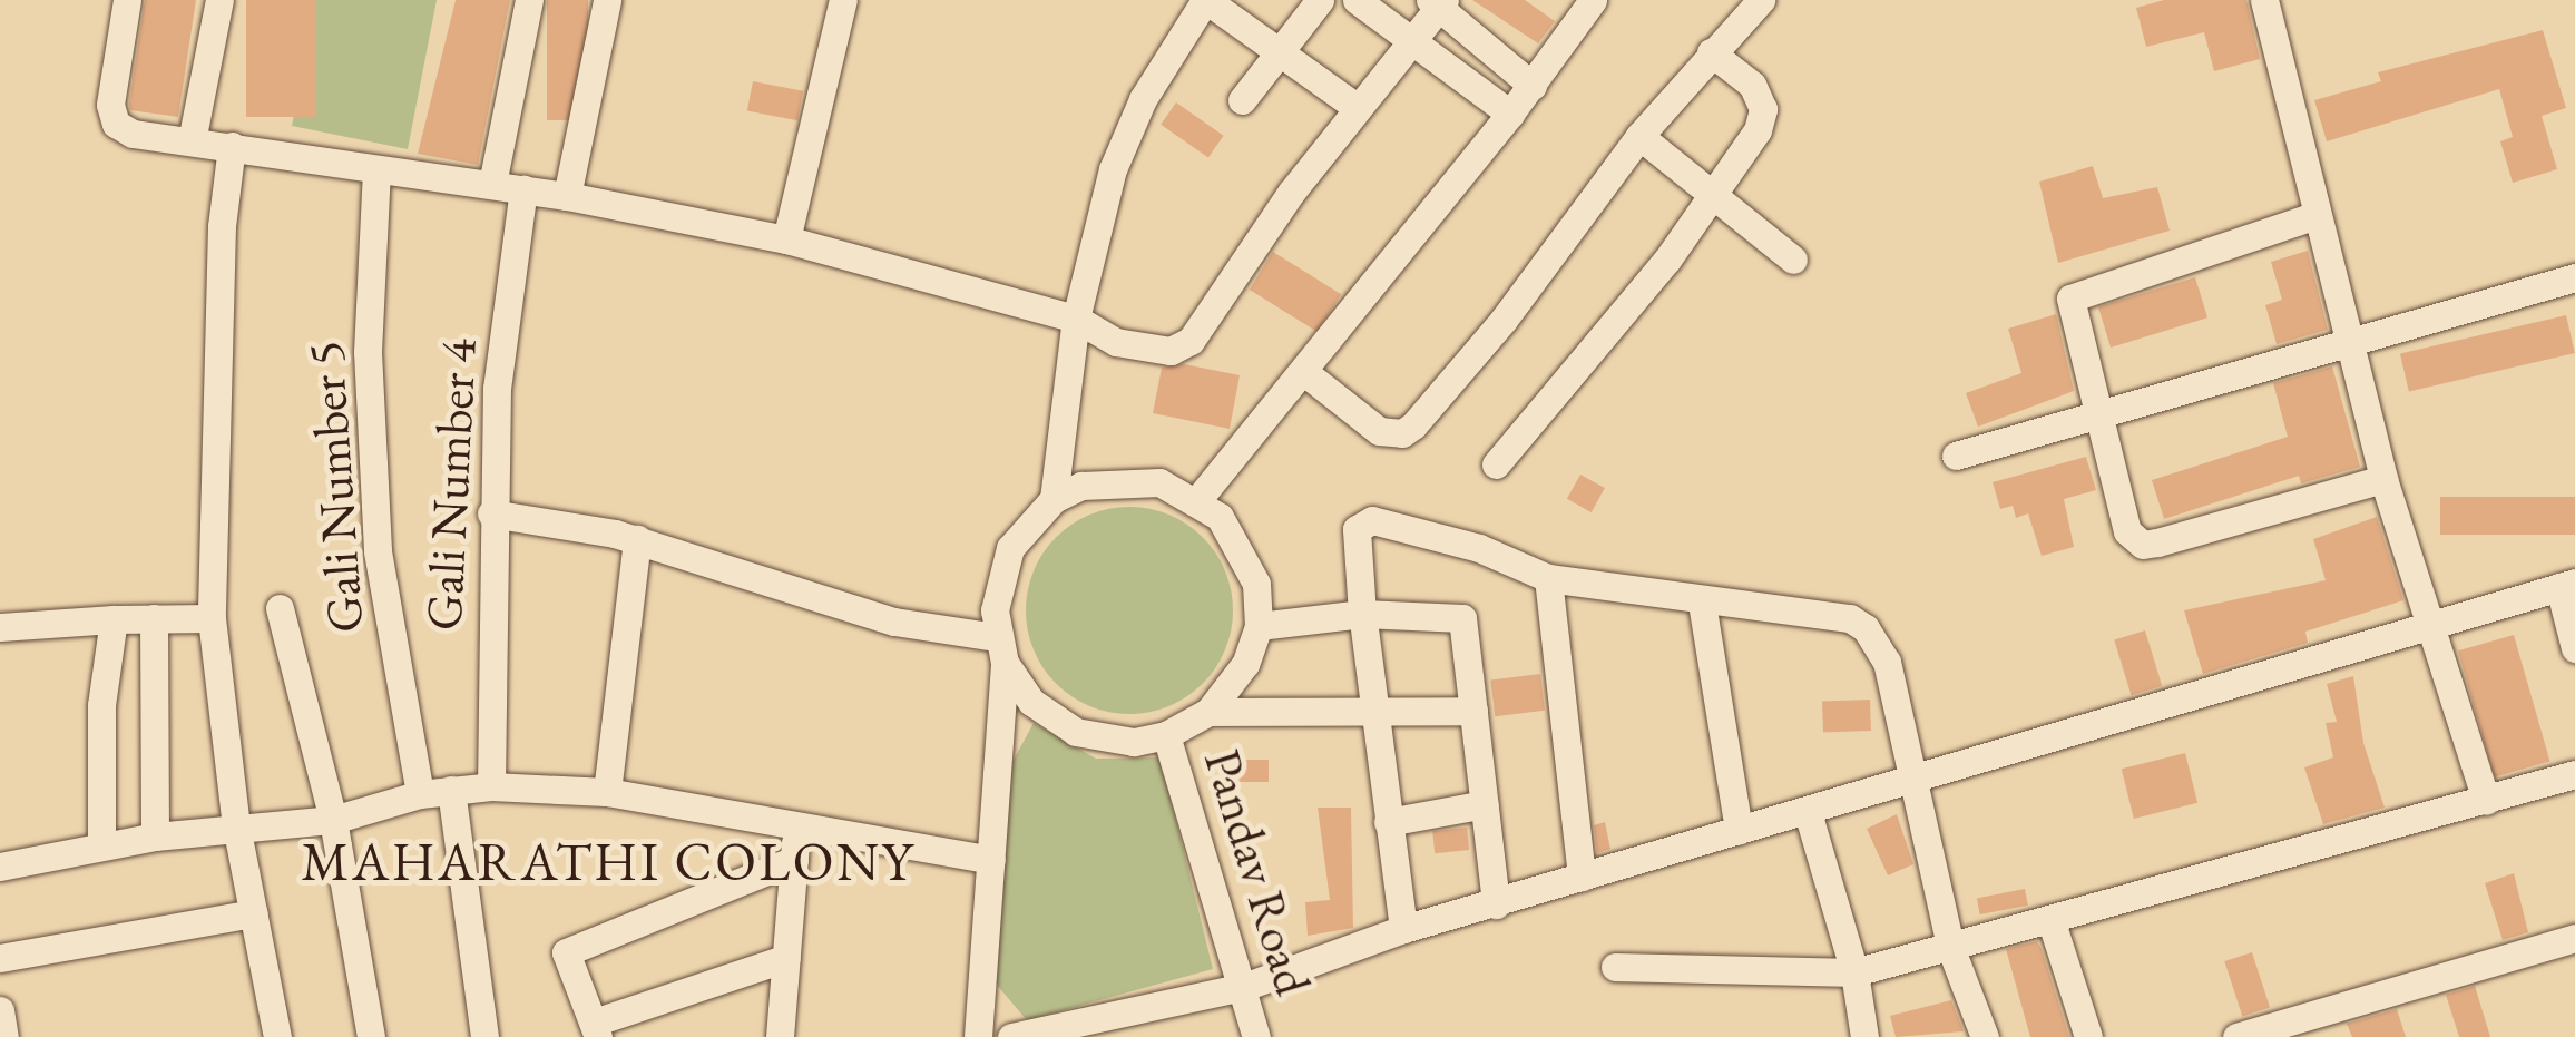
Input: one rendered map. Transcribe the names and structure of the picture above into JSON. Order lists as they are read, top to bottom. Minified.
{"streets":{"street":["Gali Number 4","Gali Number 5","Pandav Road"]},"districts":["MAHARATHI COLONY"]}
